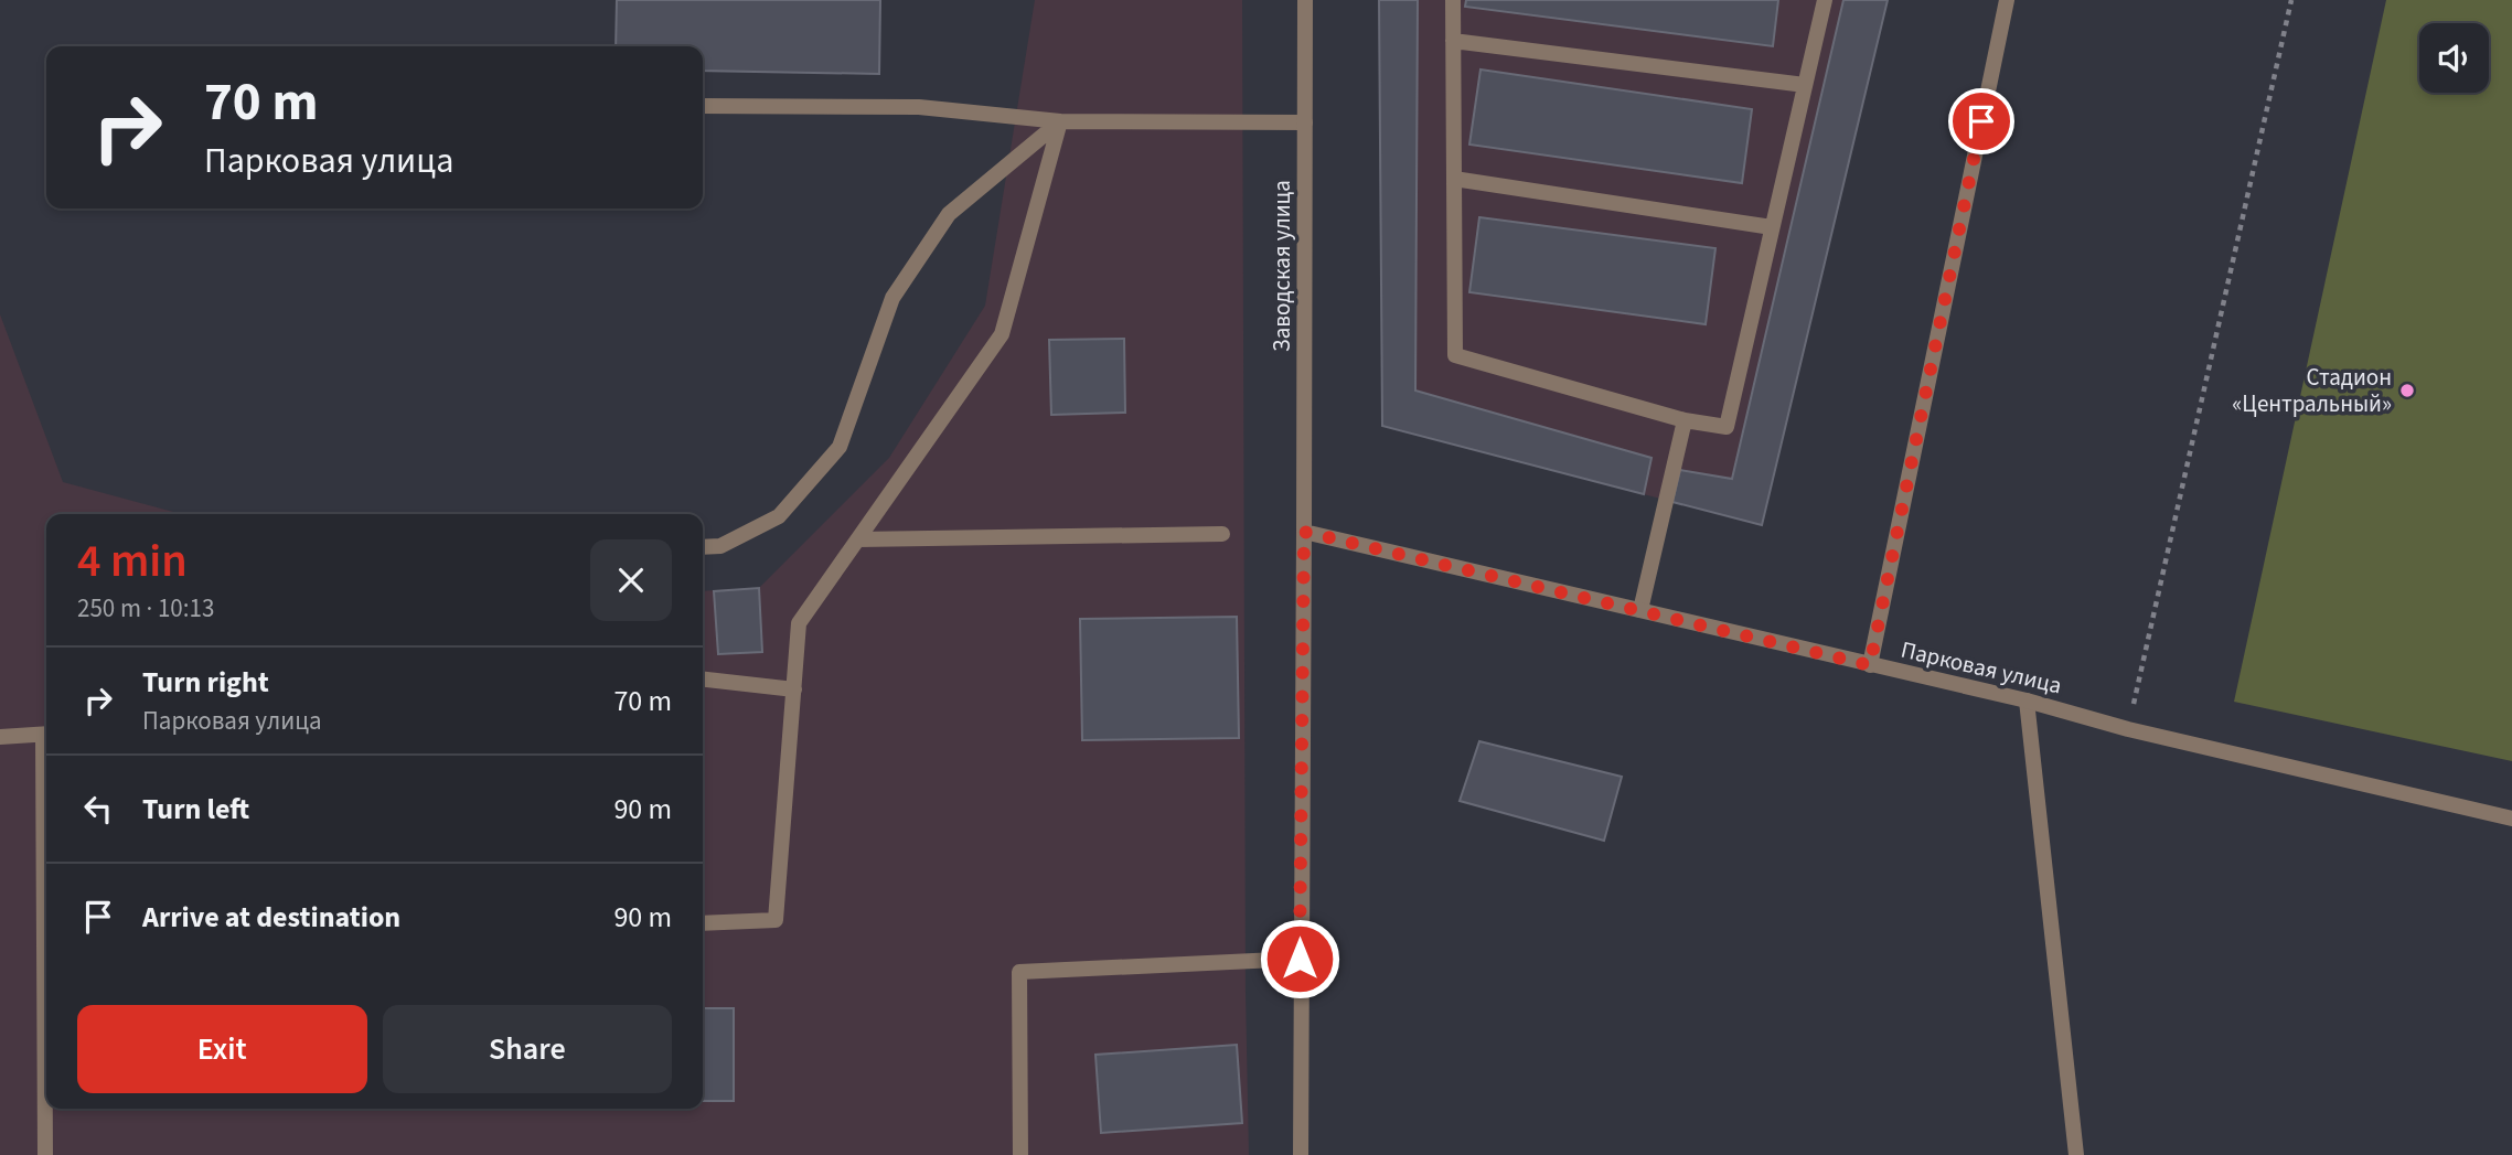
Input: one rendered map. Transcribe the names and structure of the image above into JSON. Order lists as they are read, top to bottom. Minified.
{"streets":{"street":["Заводская улица","Парковая улица"]},"crossings":[["Заводская улица","Парковая улица"]],"places":["Стадион «Центральный»"],"page":{"turn":["70 m","Парковая улица"],"heading":["4 min","250 m · 10:13"],"list":[{"name":"Turn right","note":"Парковая улица","value":"70 m"},{"name":"Turn left","value":"90 m"},{"name":"Arrive at destination","value":"90 m"}],"buttons":["Exit","Share"]}}
